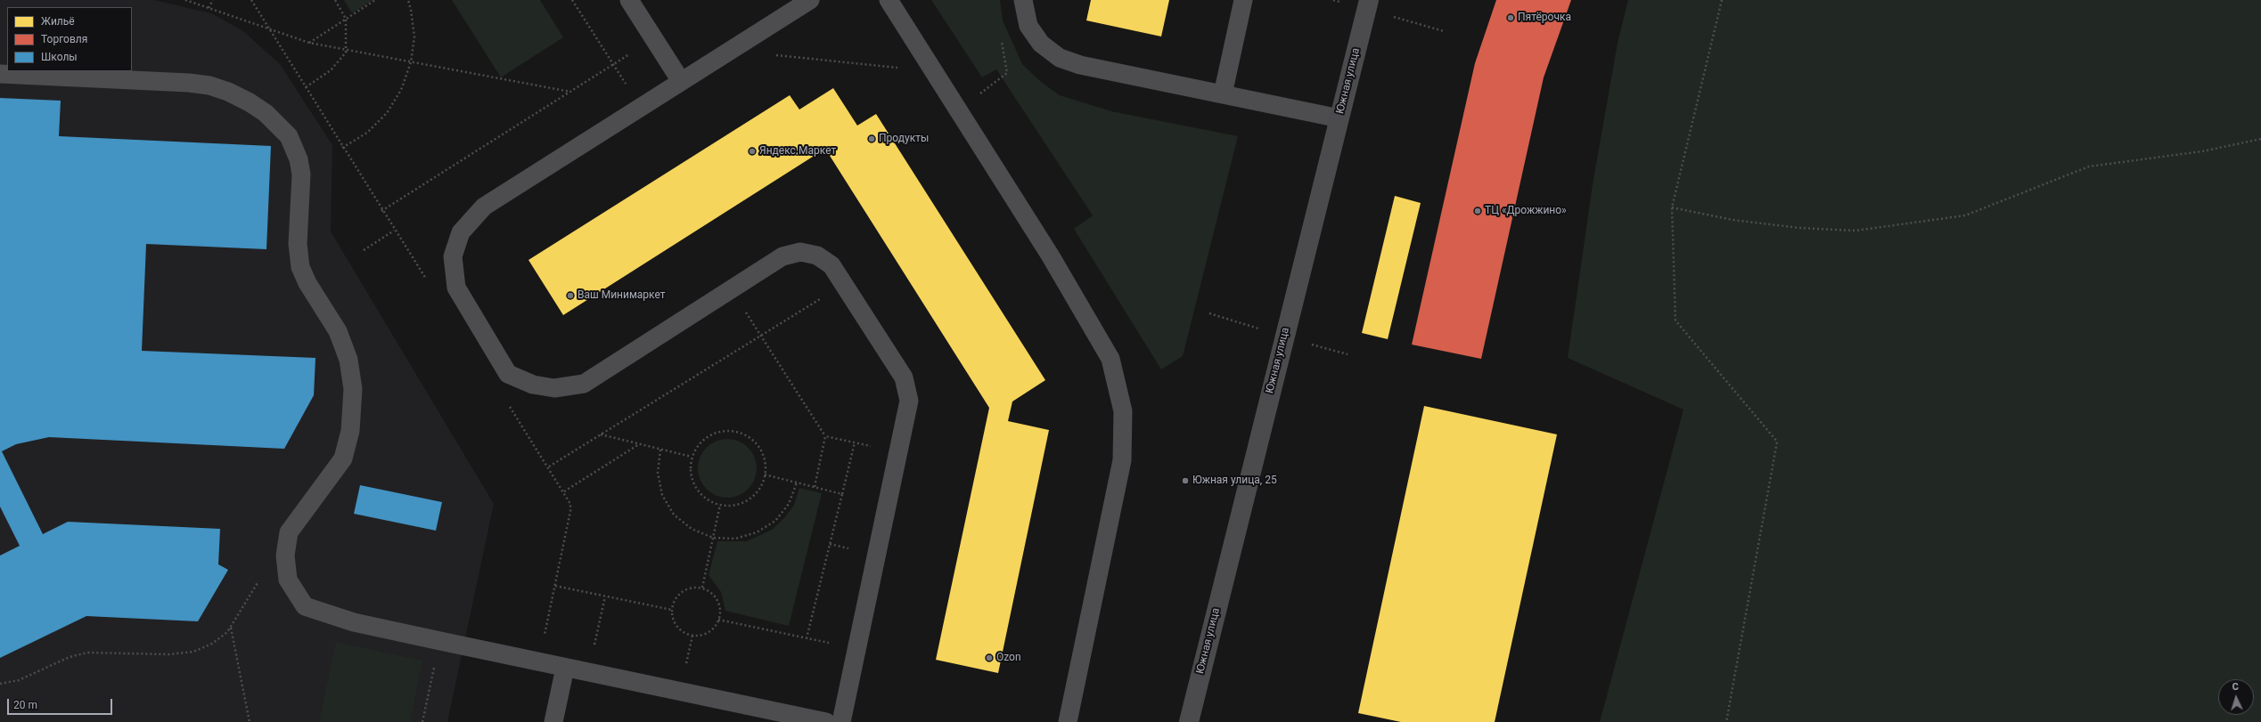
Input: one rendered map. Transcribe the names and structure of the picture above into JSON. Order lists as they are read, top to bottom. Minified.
{"streets":{"street":["Южная улица"]},"places":["Пятёрочка","Продукты","Яндекс.Маркет","ТЦ «Дрожжино»","Ваш Минимаркет","Южная улица, 25","Ozon"],"legend":["Жильё","Торговля","Школы"],"scale_bar":"20 m","north":"top"}
